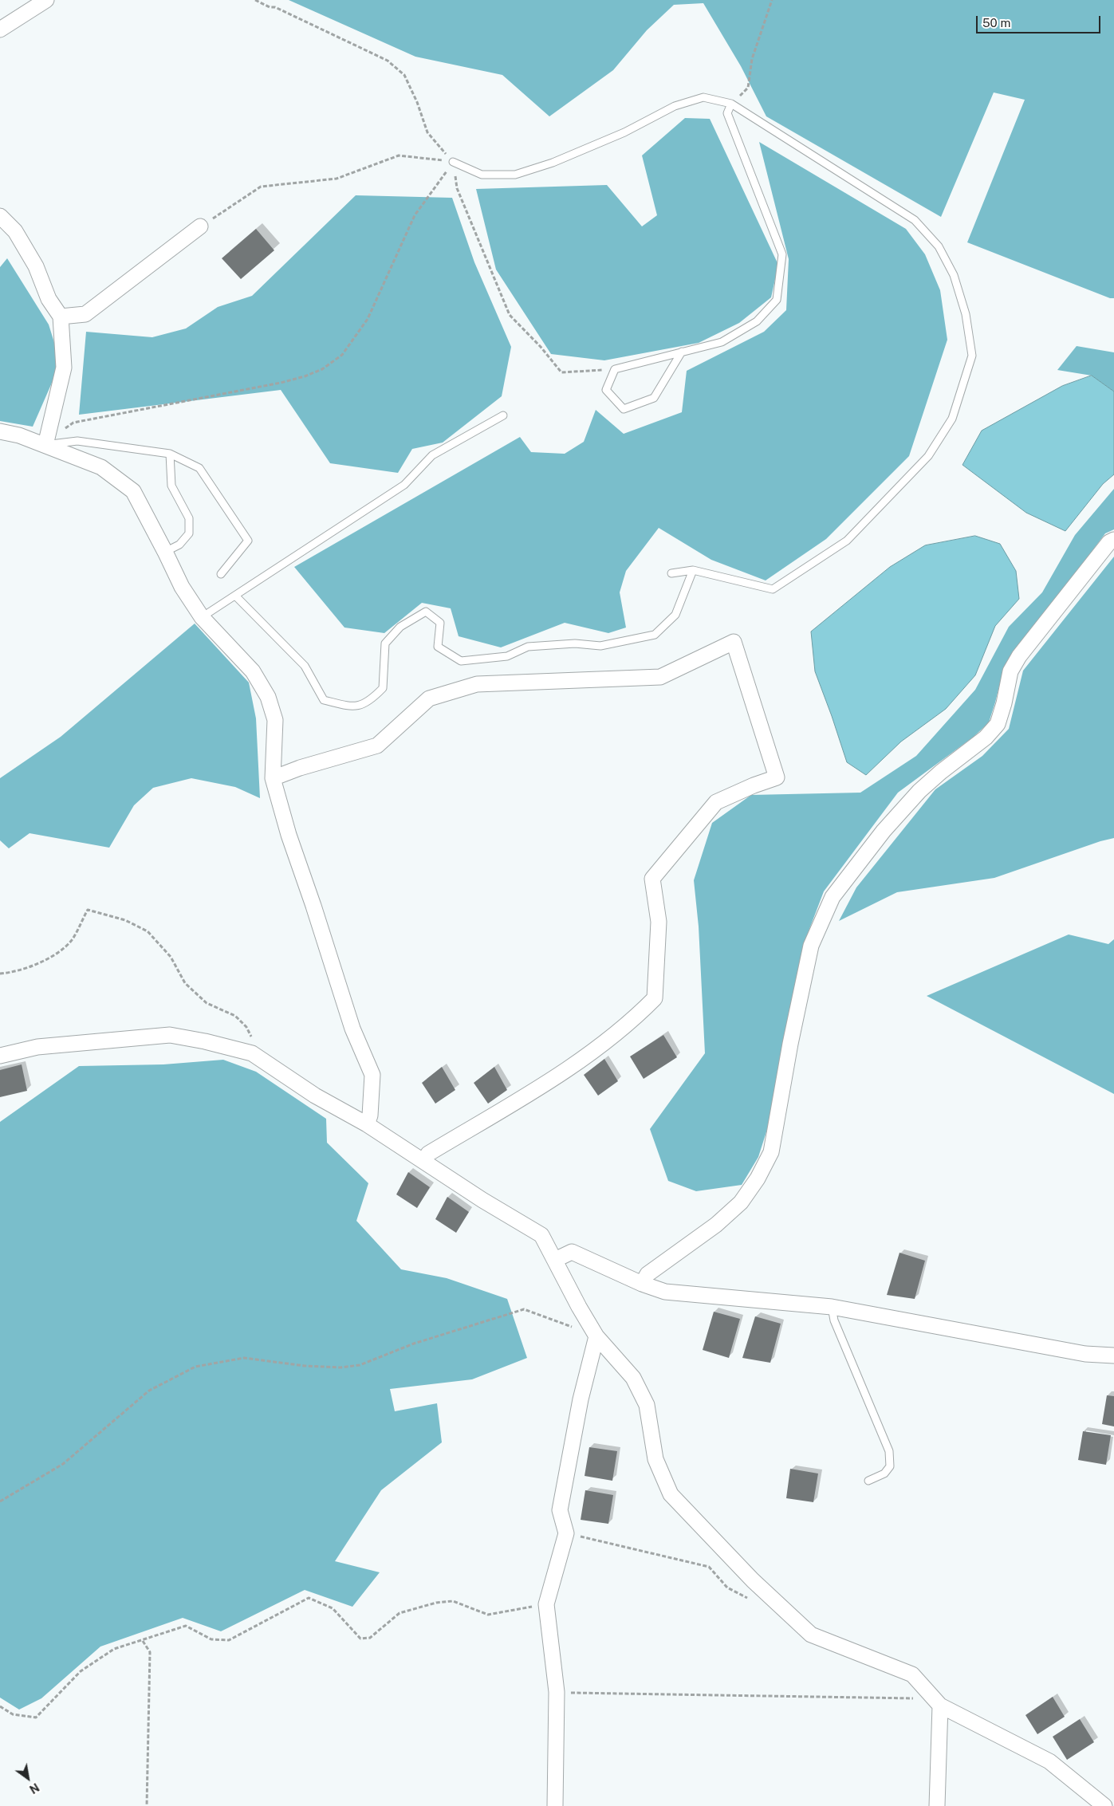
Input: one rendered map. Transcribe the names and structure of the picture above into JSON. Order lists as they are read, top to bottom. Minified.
{"scale_bar":"50 m","north":"bottom right"}
